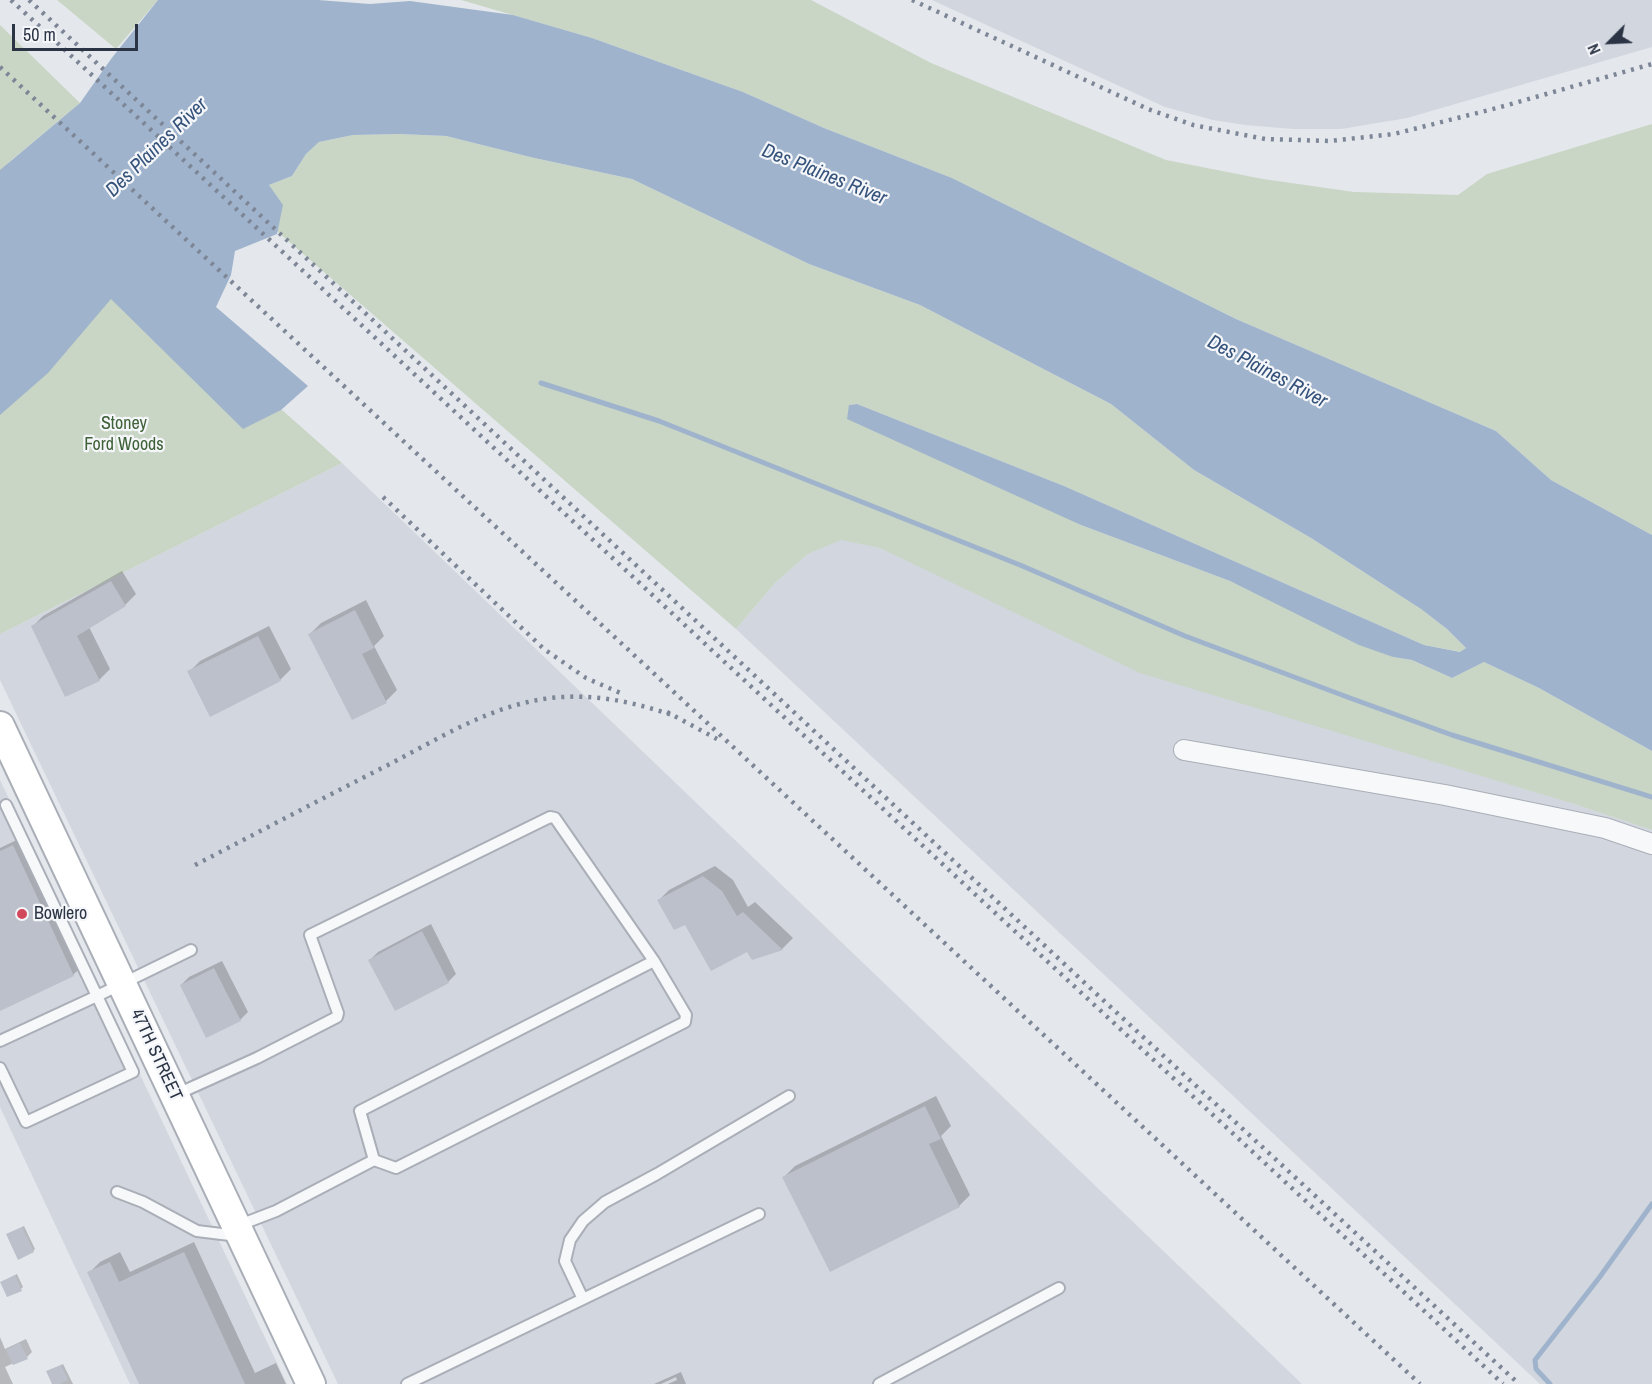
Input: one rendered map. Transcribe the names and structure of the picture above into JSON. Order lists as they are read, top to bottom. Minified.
{"streets":{"main road":["47TH STREET"]},"water":["Des Plaines River"],"parks":["Stoney Ford Woods"],"places":["Bowlero"],"scale_bar":"50 m","north":"bottom left"}
